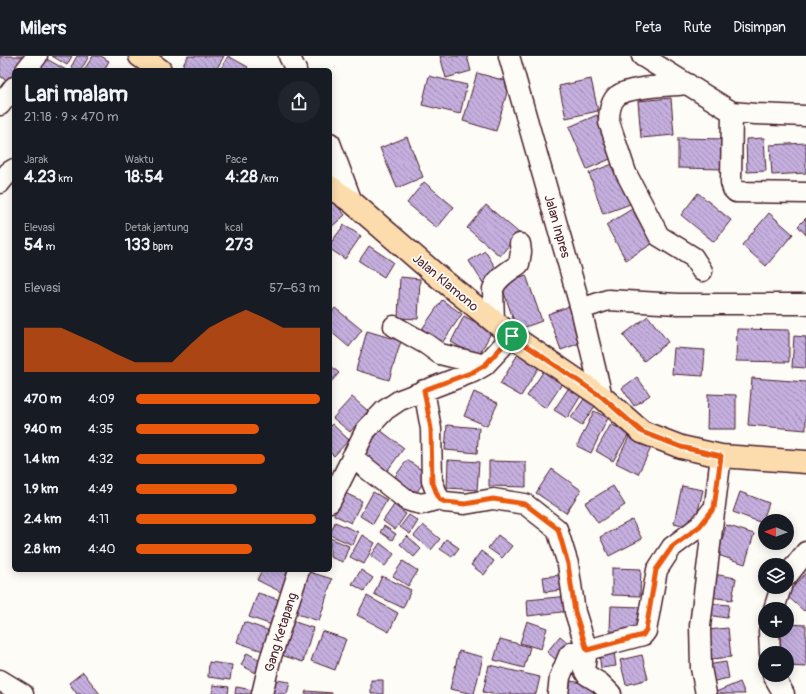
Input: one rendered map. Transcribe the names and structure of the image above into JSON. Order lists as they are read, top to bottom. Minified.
{"streets":{"main road":["Jalan Klamono"],"street":["Jalan Inpres","Gang Ketapang"]},"crossings":[["Jalan Inpres","Jalan Klamono"]],"north":"left","page":{"header":"Milers","nav":["Peta","Rute","Disimpan"],"heading":["Lari malam","21:18 · 9 × 470 m"],"stats":[["Jarak","4.23 km"],["Waktu","18:54"],["Pace","4:28 /km"],["Elevasi","54 m"],["Detak jantung","133 bpm"],["kcal","273"]],"chart":["Elevasi","57–63 m"],"list":[{"name":"470 m","note":"4:09"},{"name":"940 m","note":"4:35"},{"name":"1.4 km","note":"4:32"},{"name":"1.9 km","note":"4:49"},{"name":"2.4 km","note":"4:11"},{"name":"2.8 km","note":"4:40"}],"map_buttons":["+","−"]}}
